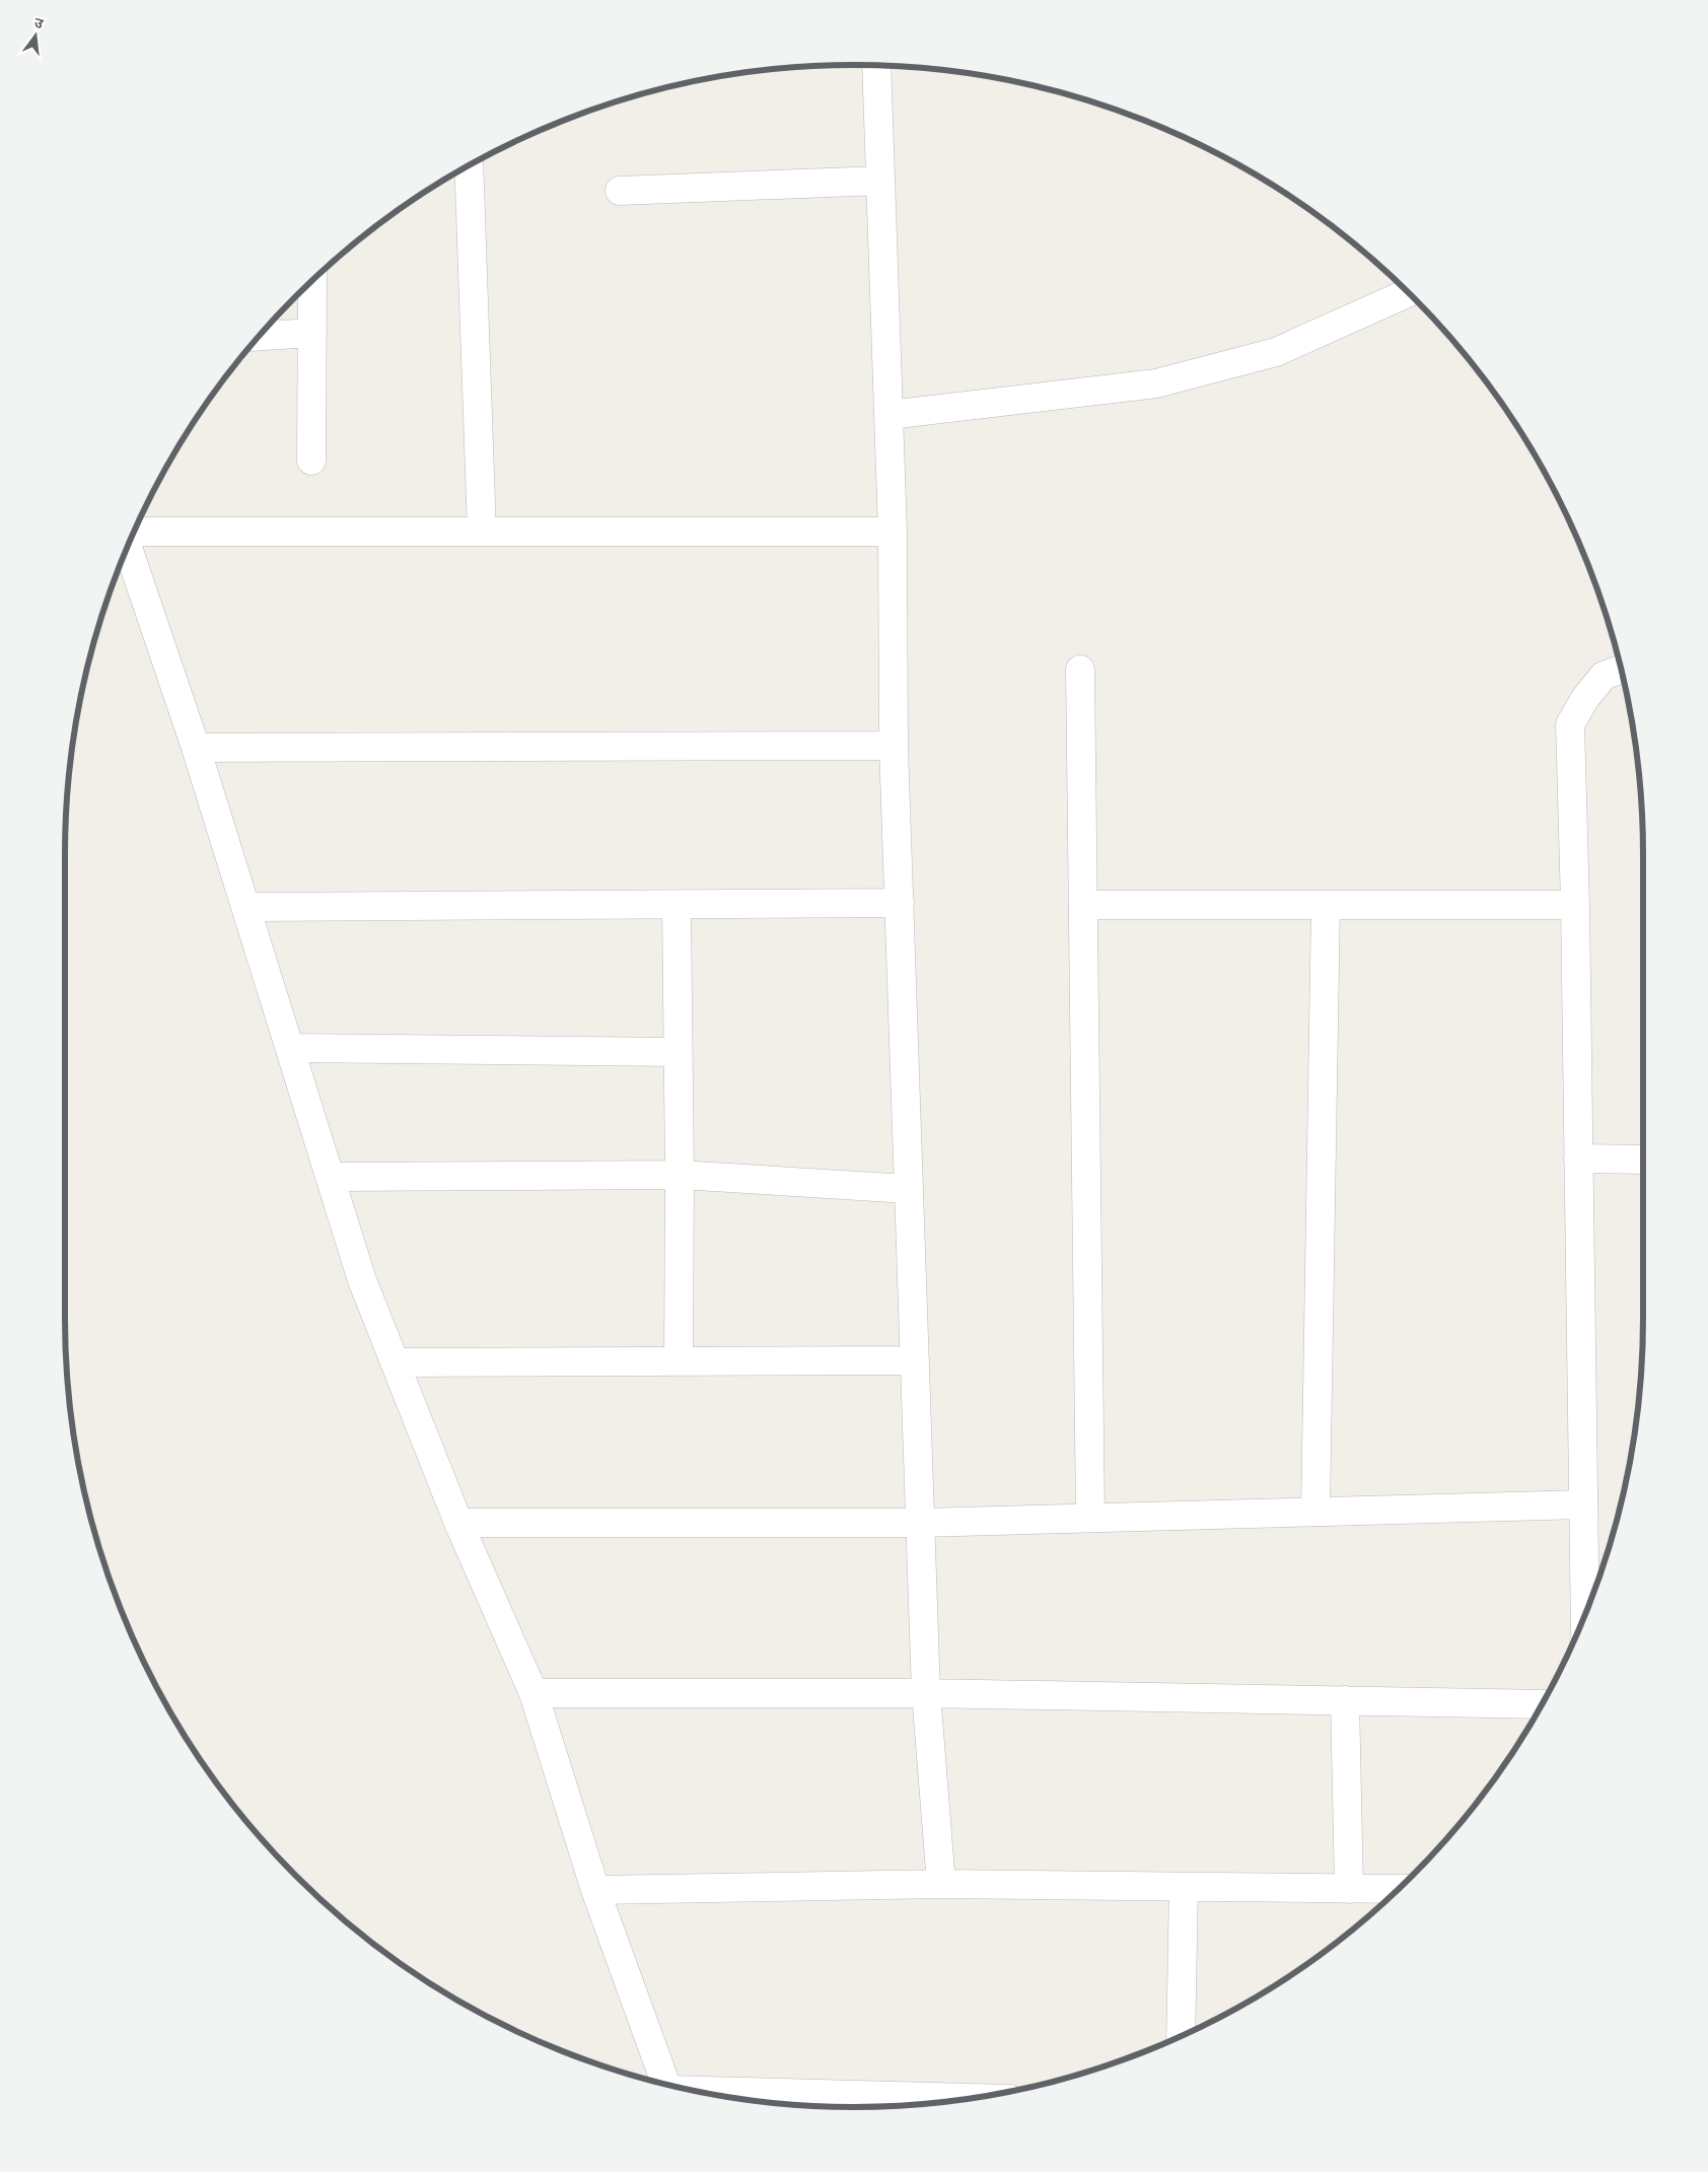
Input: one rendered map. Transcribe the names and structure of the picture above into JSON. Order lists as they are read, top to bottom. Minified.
{"north":"top"}
